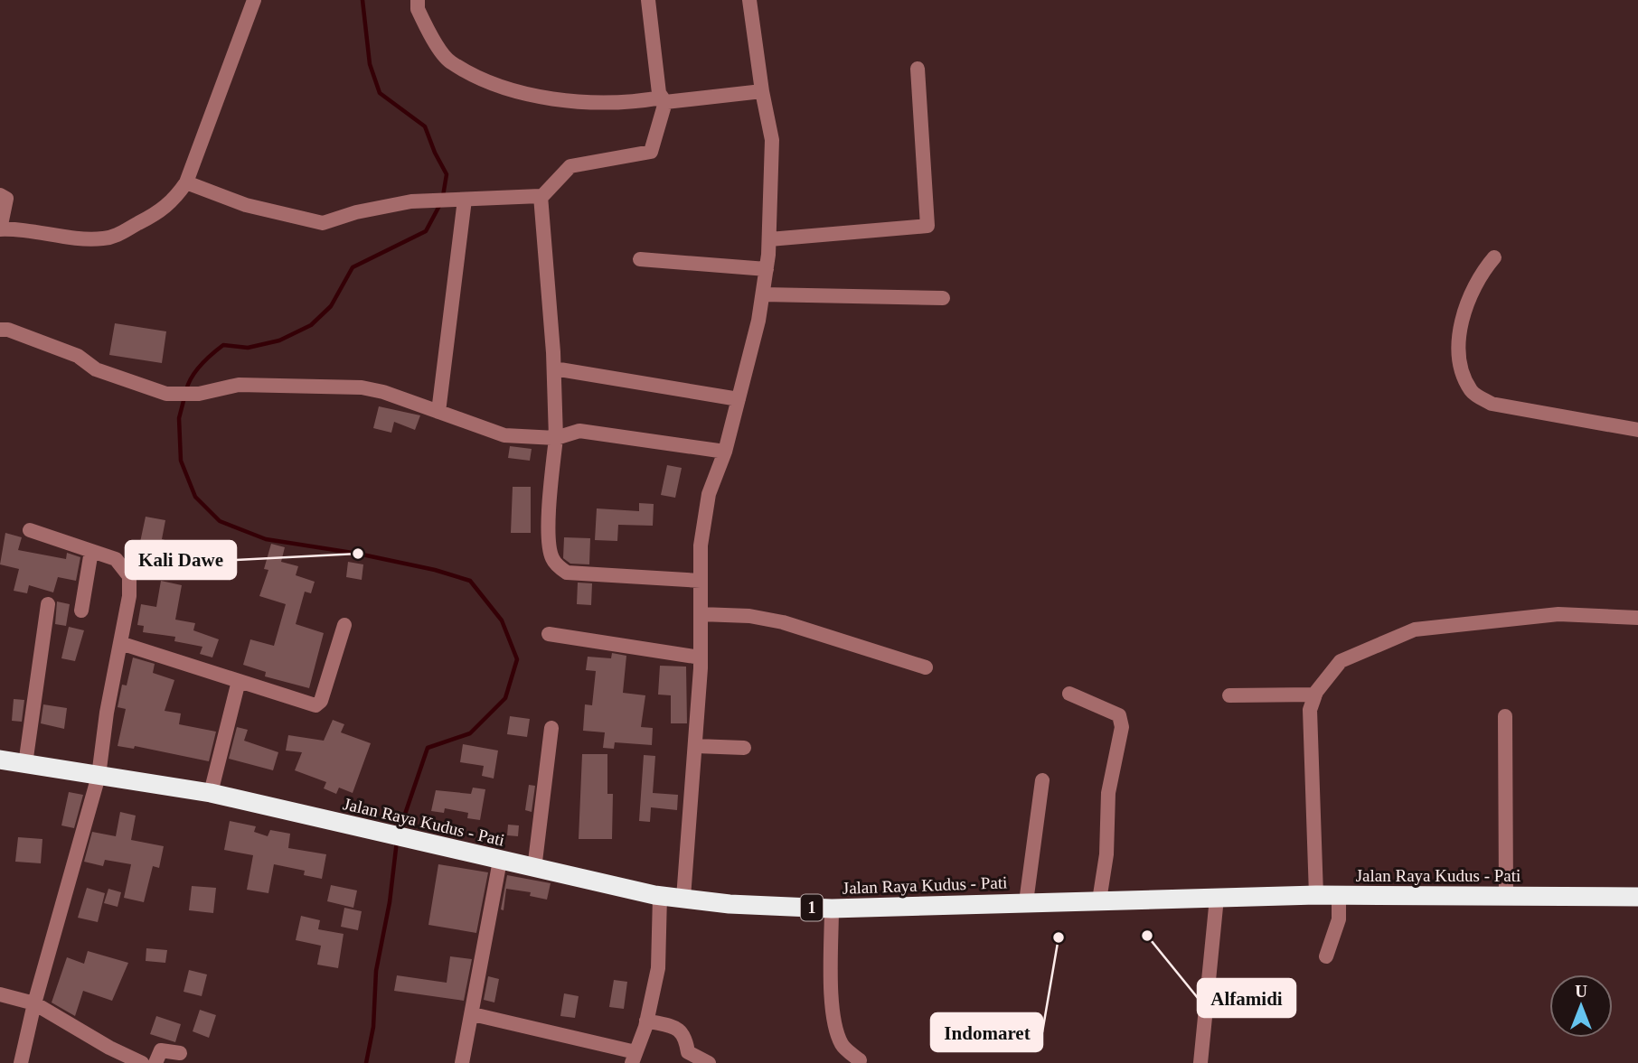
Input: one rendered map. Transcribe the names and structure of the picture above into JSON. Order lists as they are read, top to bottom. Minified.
{"streets":{"highway":["Jalan Raya Kudus - Pati","1"]},"places":["Kali Dawe","Alfamidi","Indomaret"],"north":"top"}
